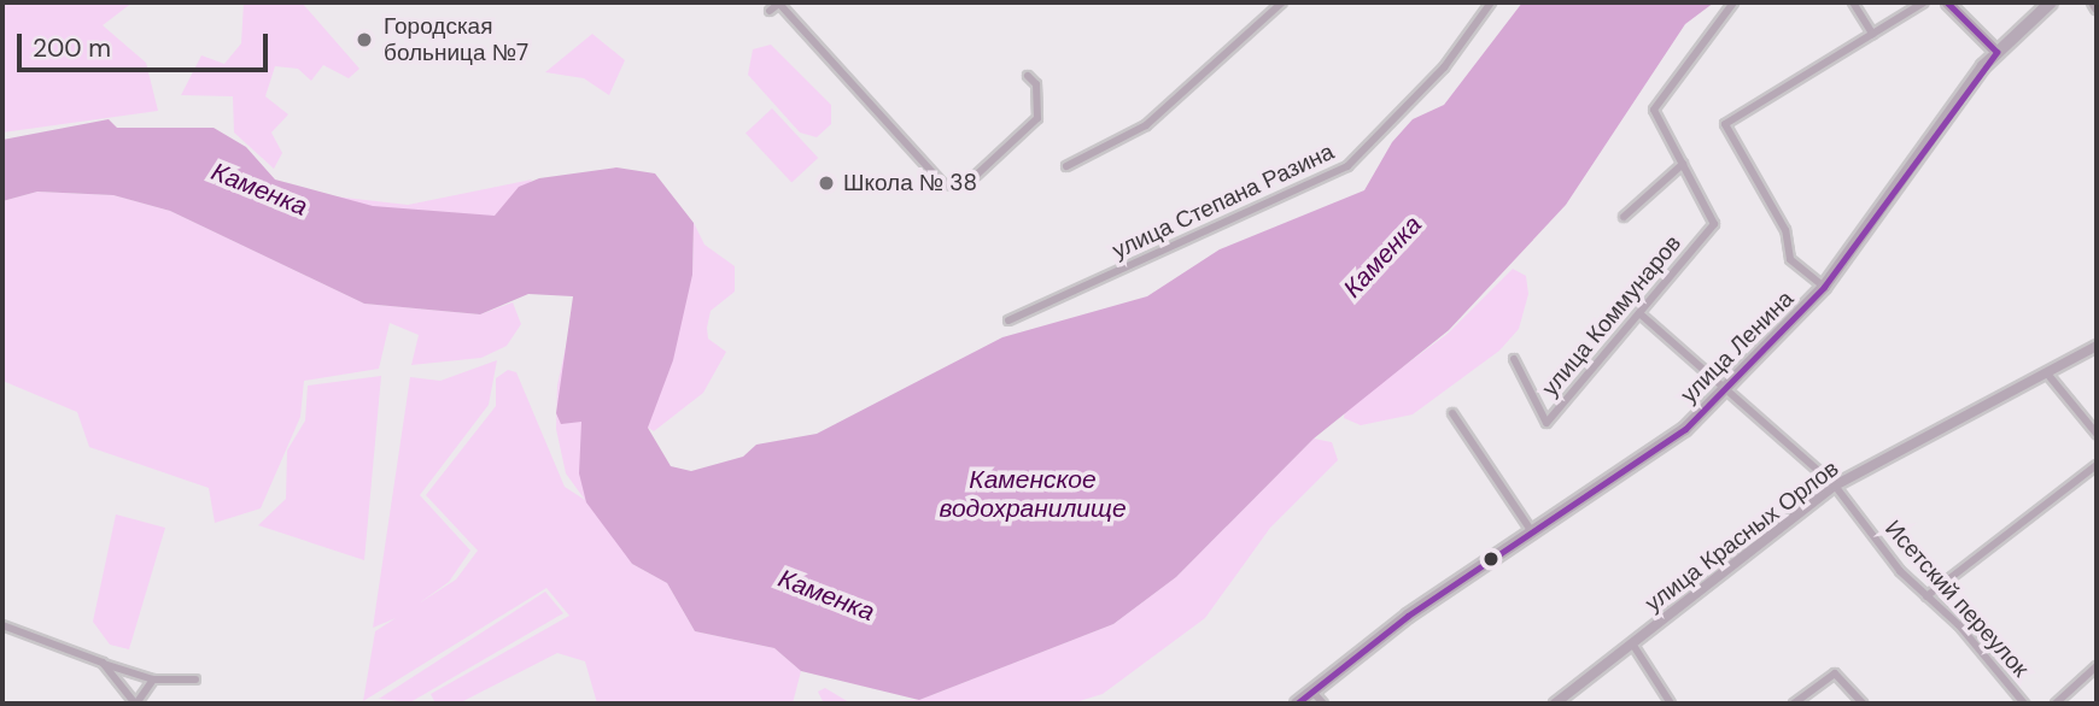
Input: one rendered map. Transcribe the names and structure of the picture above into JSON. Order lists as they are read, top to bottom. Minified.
{"streets":{"main road":["улица Ленина"],"street":["улица Степана Разина","улица Коммунаров","улица Красных Орлов","Исетский переулок"]},"crossings":[["улица Коммунаров","Исетский переулок"],["улица Ленина","Исетский переулок"],["улица Красных Орлов","Исетский переулок"]],"water":["Каменка","Каменское водохранилище"],"places":["Городская больница №7","Школа № 38"],"scale_bar":"200 m"}
